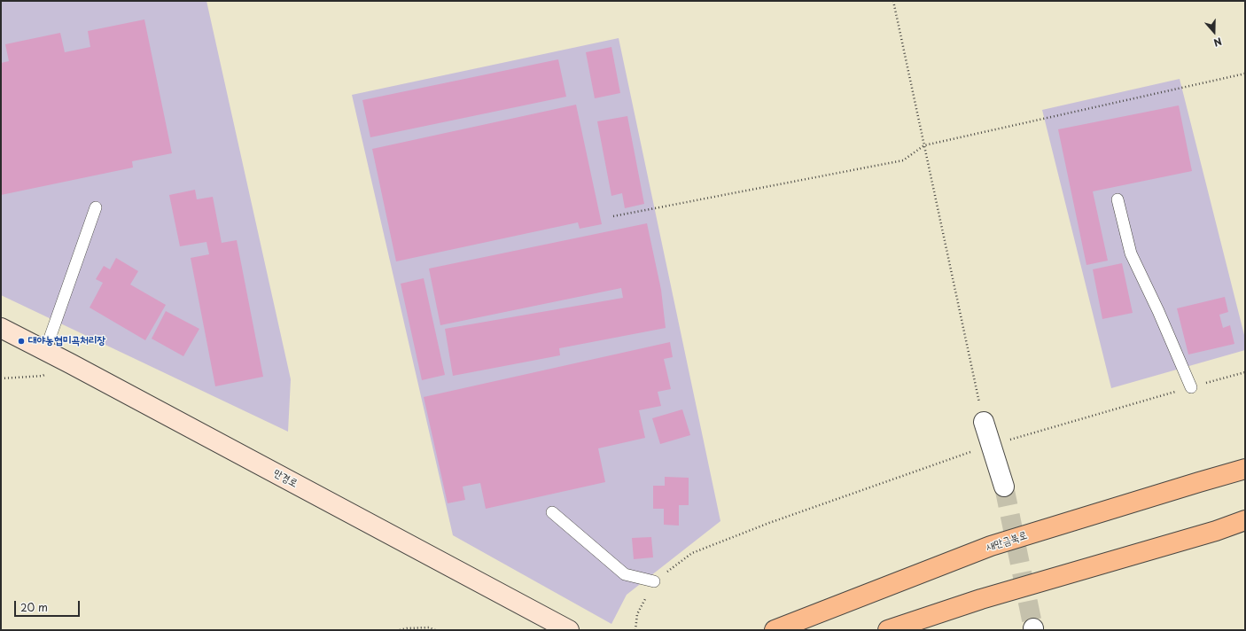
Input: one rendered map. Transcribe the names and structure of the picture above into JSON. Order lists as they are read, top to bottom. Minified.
{"streets":{"highway":["새만금북로"],"main road":["만경로"]},"places":["대야농협미곡처리장"],"scale_bar":"20 m","north":"bottom"}
